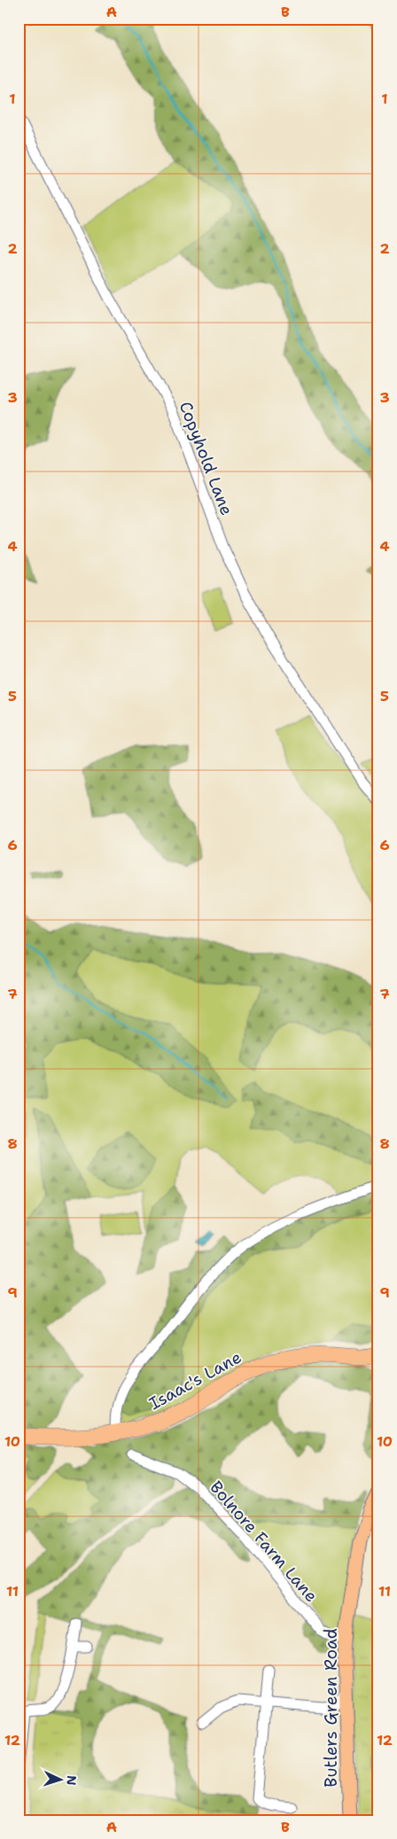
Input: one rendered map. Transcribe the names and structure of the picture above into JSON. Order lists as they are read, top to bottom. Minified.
{"streets":{"highway":["Isaac's Lane"],"main road":["Butlers Green Road"],"street":["Copyhold Lane","Bolnore Farm Lane"]},"crossings":[["Bolnore Farm Lane","Butlers Green Road"]],"north":"right","grid":{"columns":["A","B"],"rows":["1","2","3","4","5","6","7","8","9","10","11","12"]}}
